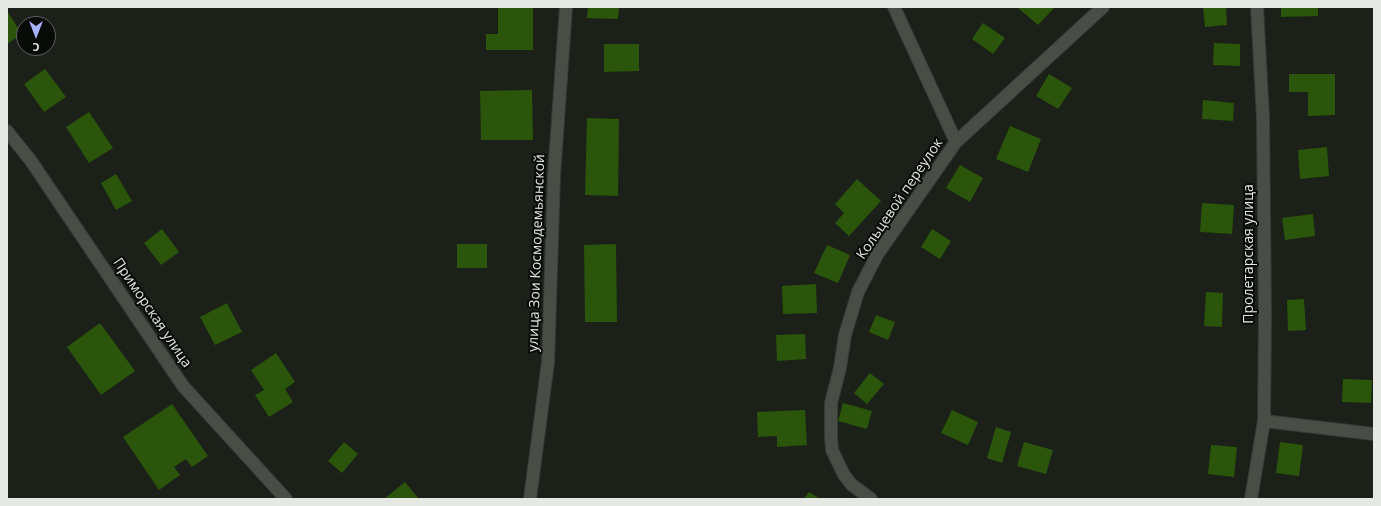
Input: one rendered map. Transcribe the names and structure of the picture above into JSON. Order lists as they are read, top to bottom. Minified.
{"streets":{"street":["Кольцевой переулок","улица Зои Космодемьянской","Пролетарская улица","Приморская улица"]},"north":"bottom"}
